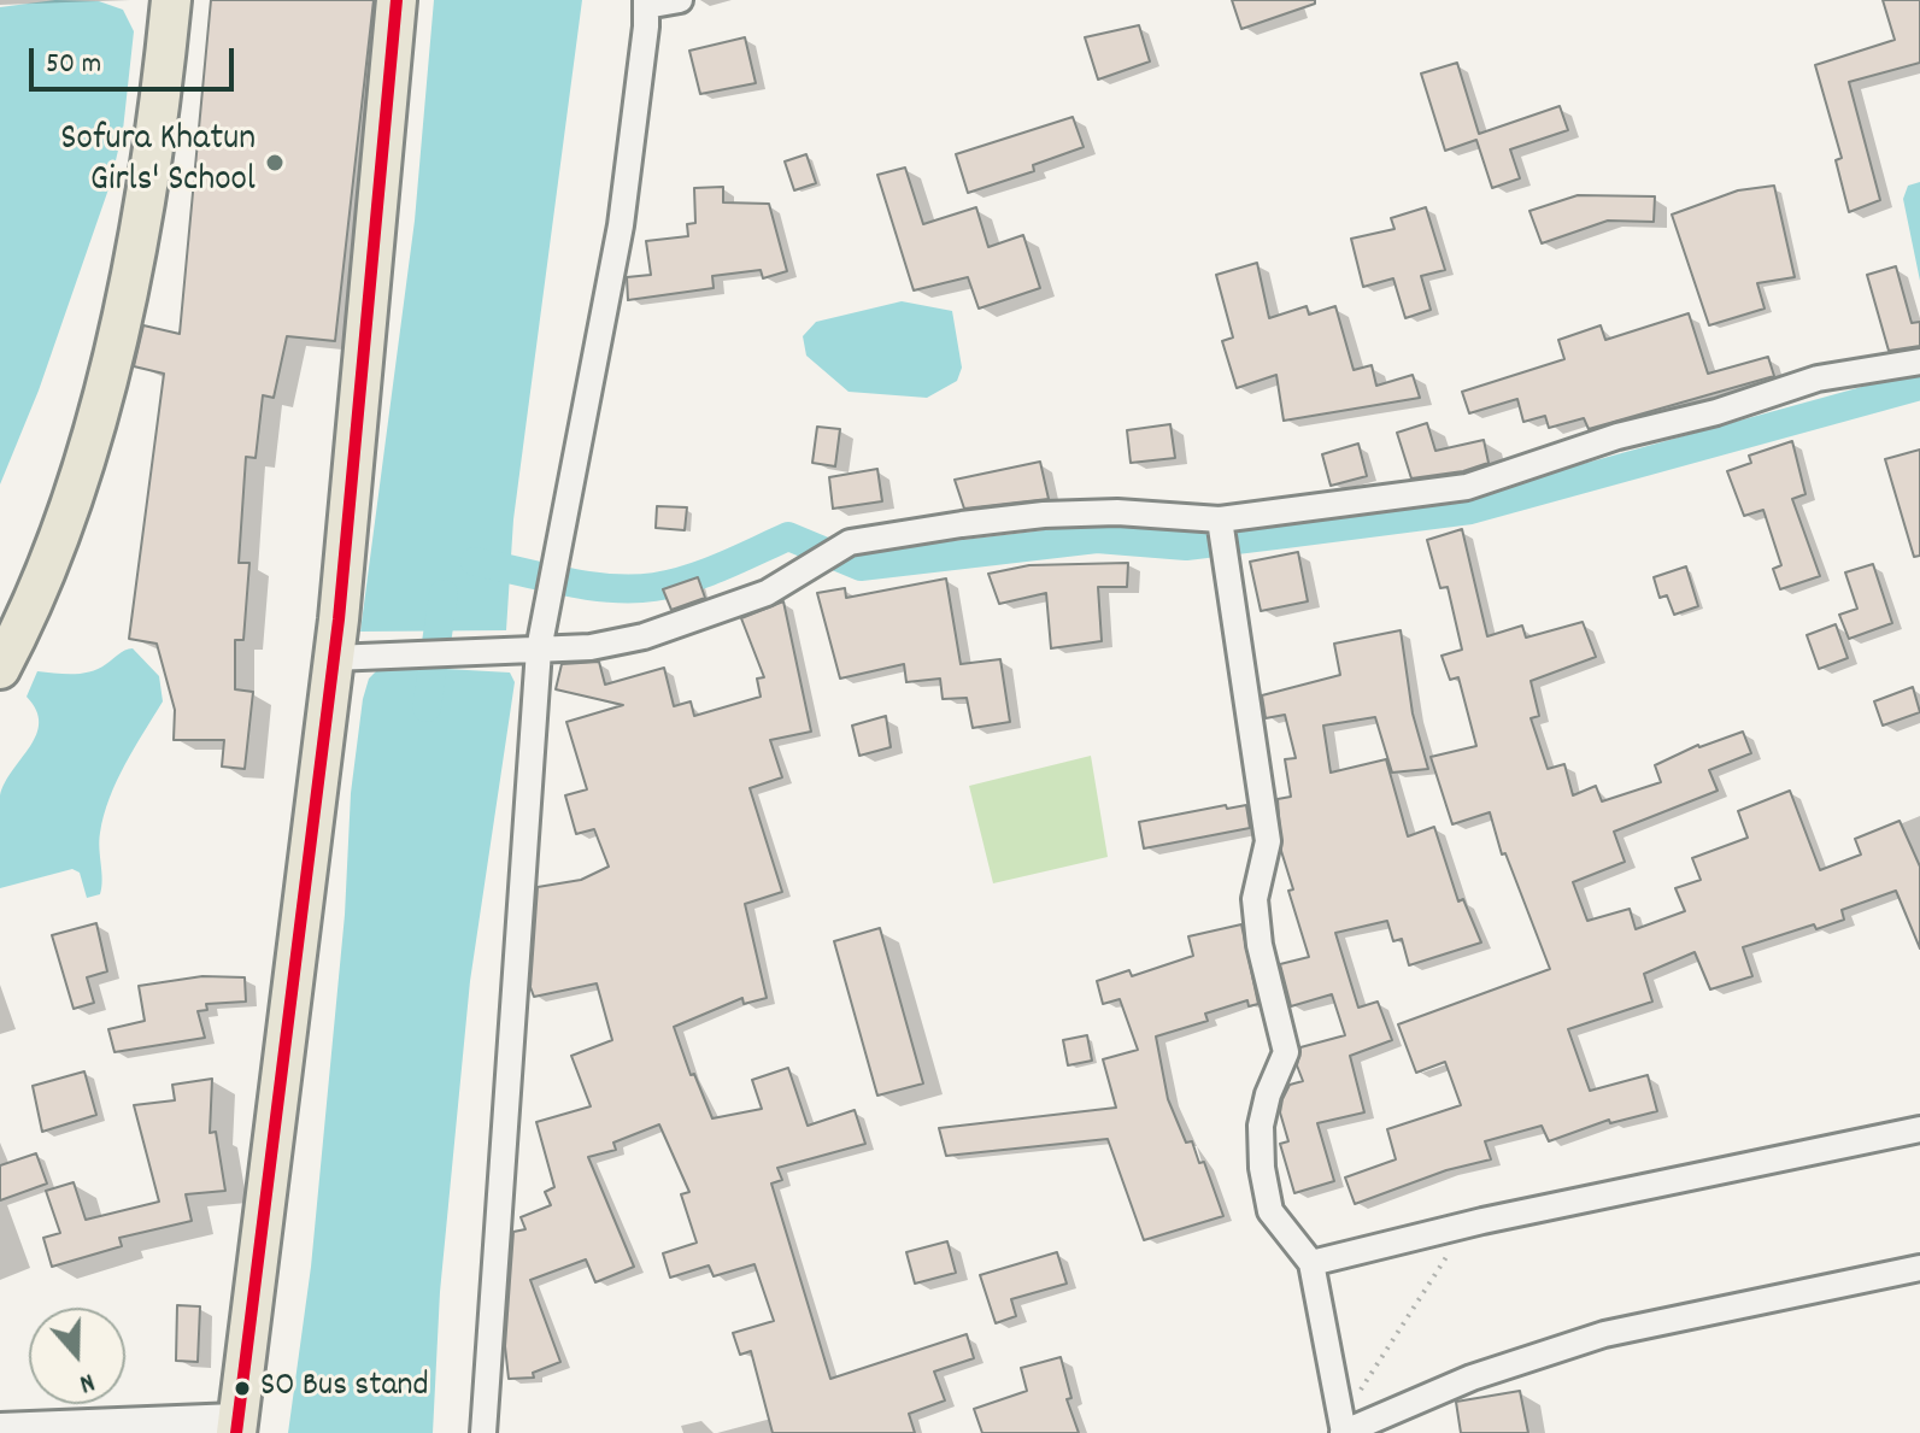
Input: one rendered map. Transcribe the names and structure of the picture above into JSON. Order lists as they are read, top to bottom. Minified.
{"places":["Sofura Khatun Girls' School","SO Bus stand"],"scale_bar":"50 m","north":"bottom"}
